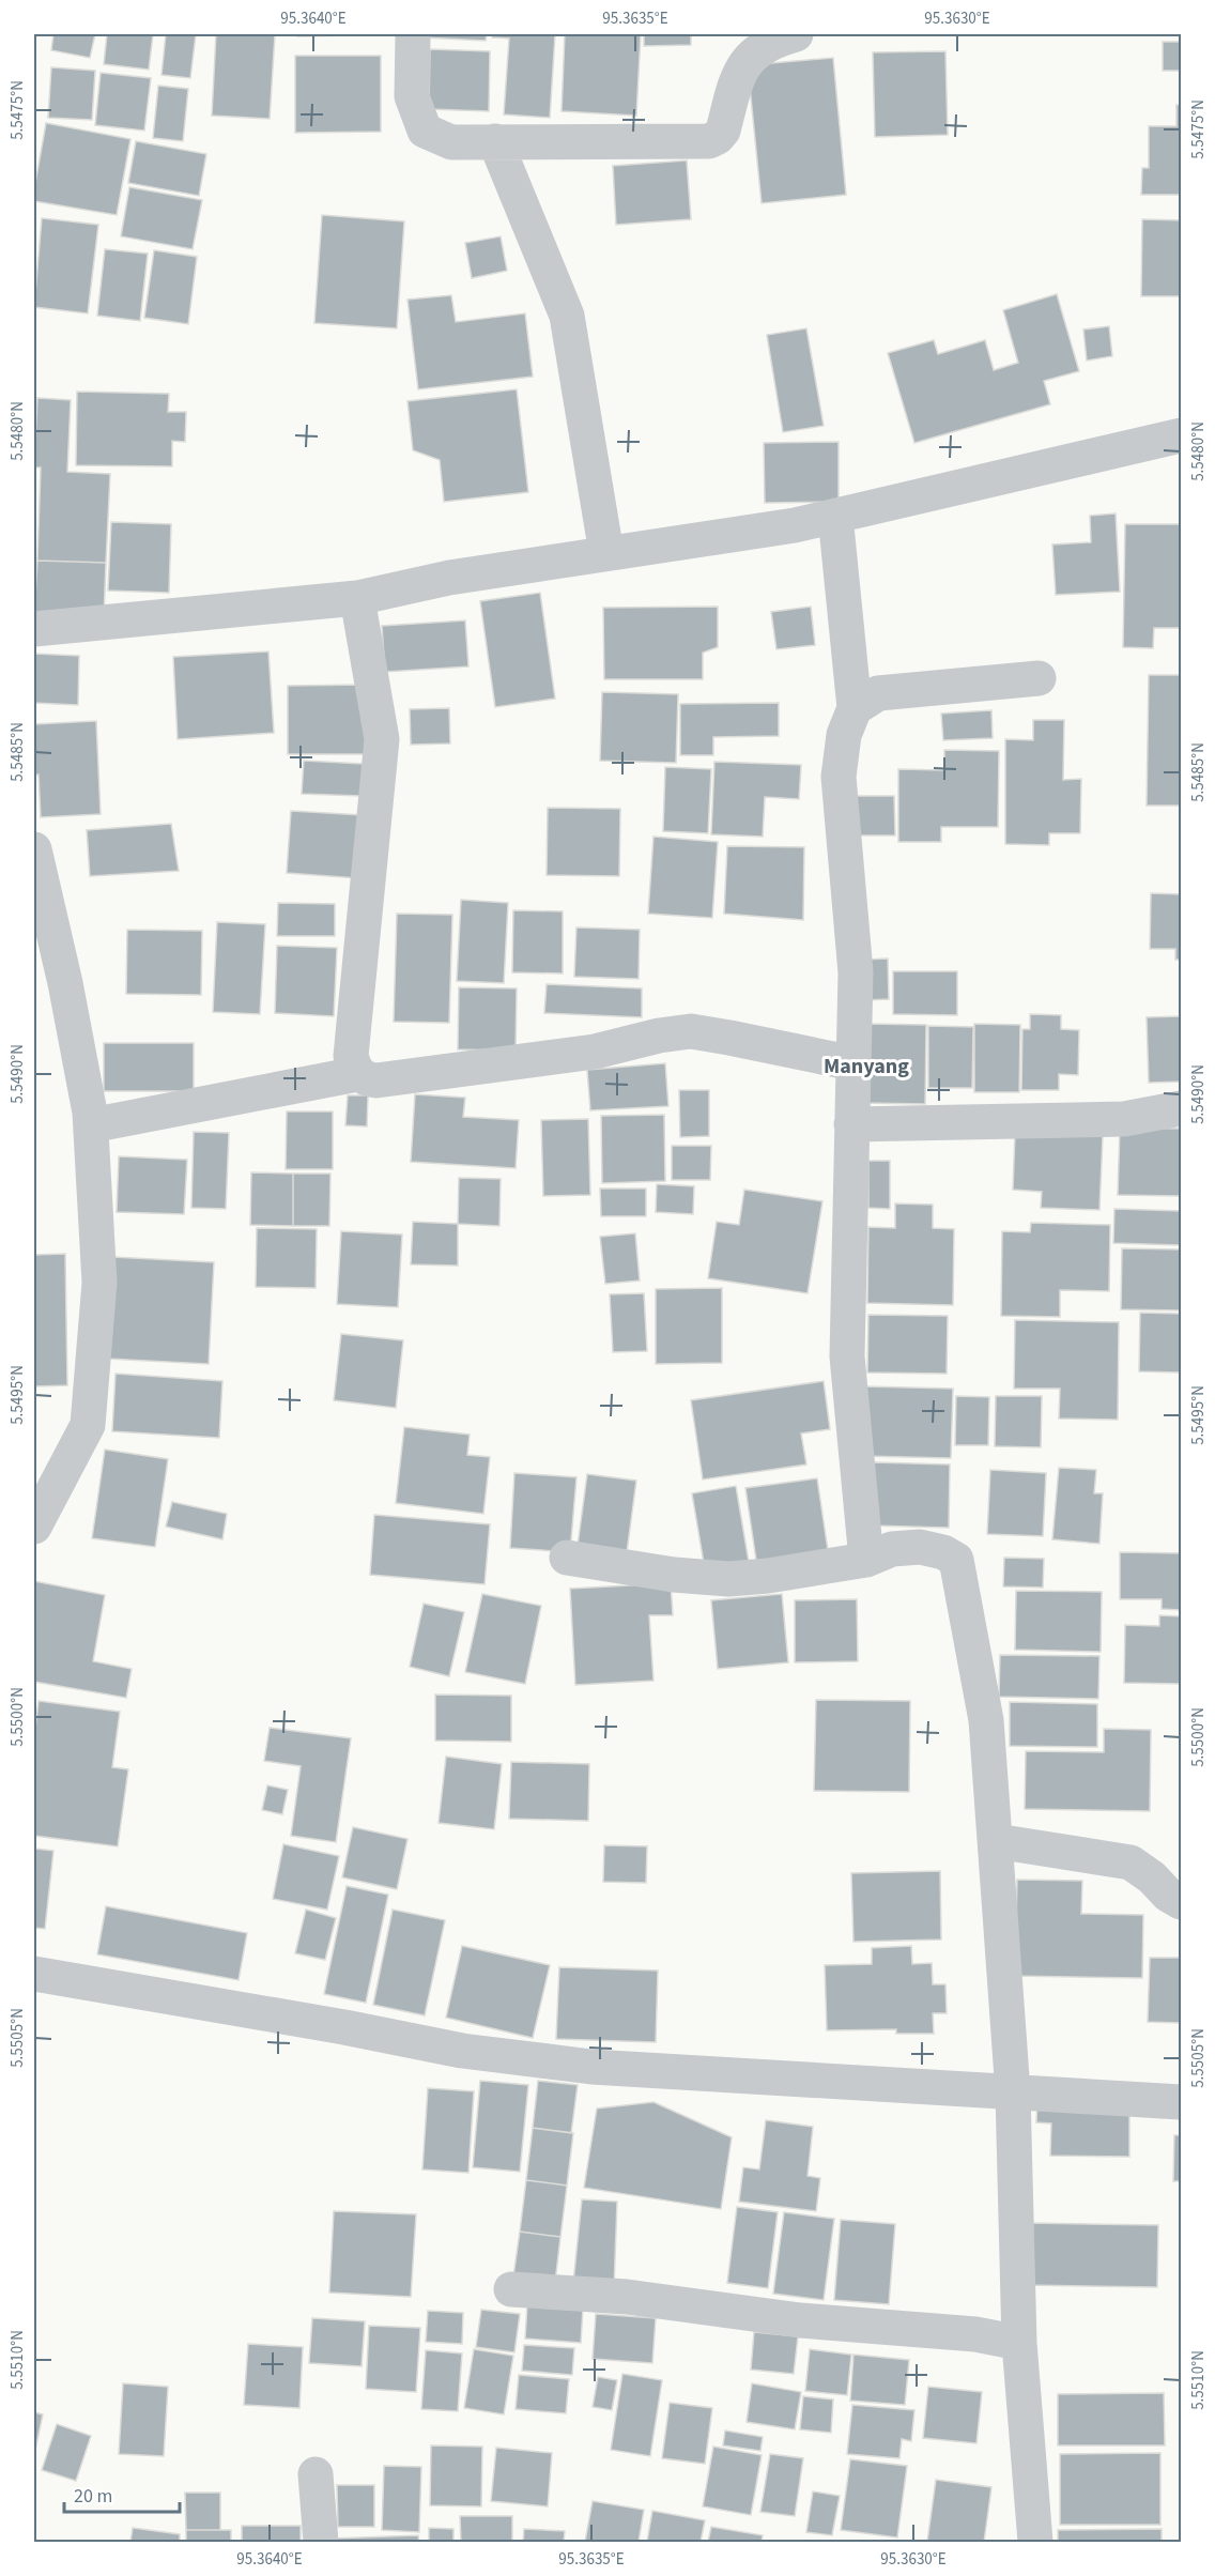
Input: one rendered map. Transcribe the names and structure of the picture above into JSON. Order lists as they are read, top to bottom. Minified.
{"districts":["Manyang"],"scale_bar":"20 m","coordinates":["95.3640°E","95.3635°E","95.3630°E","5.5475°N","5.5480°N","5.5485°N","5.5490°N","5.5495°N","5.5500°N","5.5505°N","5.5510°N"]}
